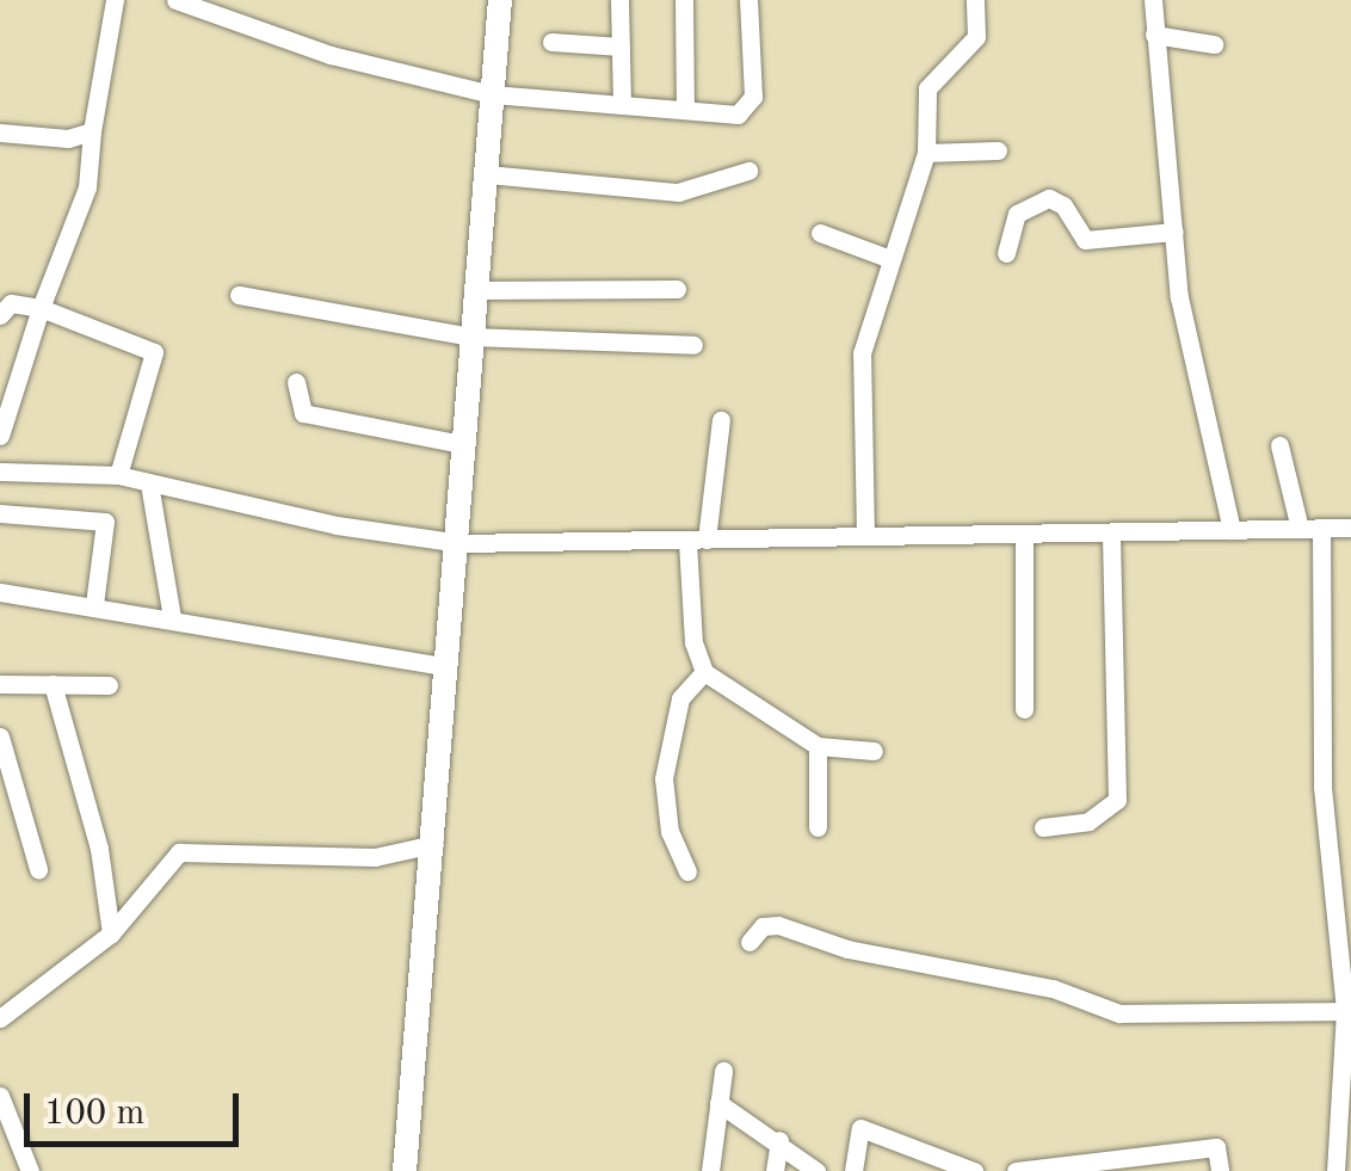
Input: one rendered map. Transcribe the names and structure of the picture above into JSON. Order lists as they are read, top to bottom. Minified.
{"scale_bar":"100 m"}
